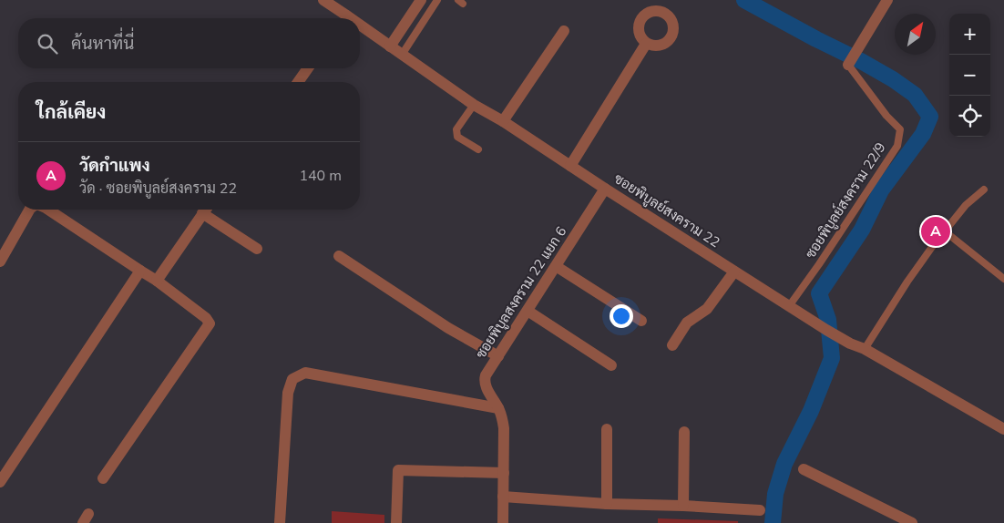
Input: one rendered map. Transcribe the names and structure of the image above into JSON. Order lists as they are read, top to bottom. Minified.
{"streets":{"street":["ซอยพิบูลย์สงคราม 22","ซอยพิบูลสงคราม 22 แยก 6"],"lane":["ซอยพิบูลย์สงคราม 22/9"]},"crossings":[["ซอยพิบูลย์สงคราม 22/9","ซอยพิบูลย์สงคราม 22"],["ซอยพิบูลย์สงคราม 22","ซอยพิบูลสงคราม 22 แยก 6"]],"north":"top right","page":{"map_buttons":["+","−"],"search":"ค้นหาที่นี่","heading":"ใกล้เคียง","list":[{"mark":"A","name":"วัดกำแพง","note":"วัด · ซอยพิบูลย์สงคราม 22","value":"140 m"}],"pins":"A"}}
